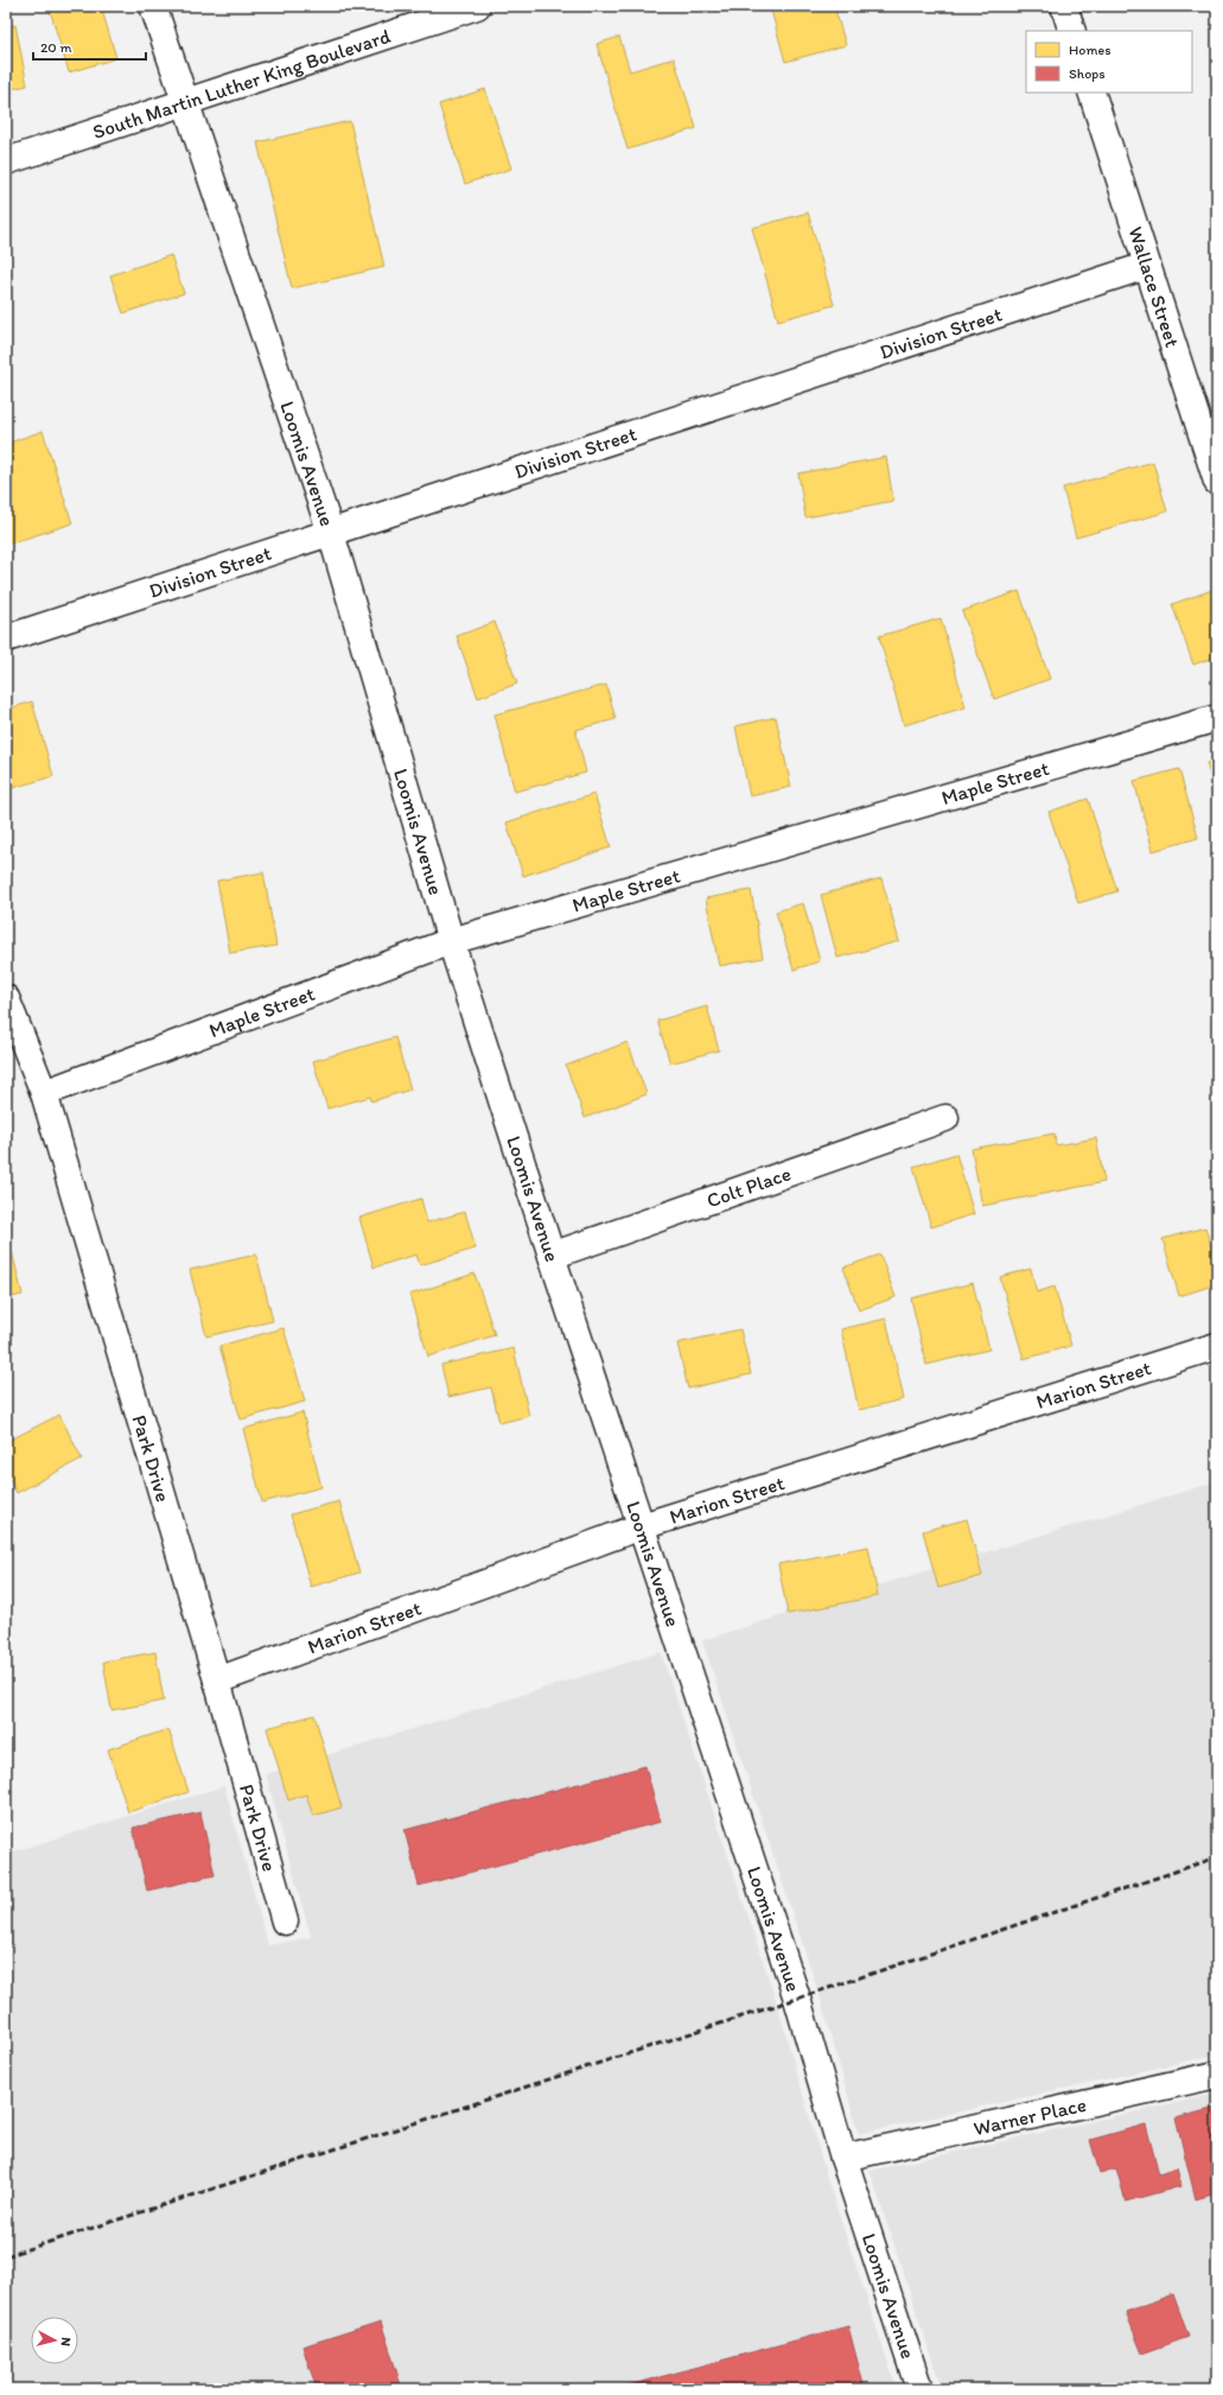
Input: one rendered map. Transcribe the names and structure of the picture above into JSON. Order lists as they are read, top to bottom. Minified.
{"streets":{"street":["South Martin Luther King Boulevard","Wallace Street","Division Street","Loomis Avenue","Maple Street","Colt Place","Marion Street","Park Drive","Warner Place"]},"crossings":[["South Martin Luther King Boulevard","Loomis Avenue"],["Wallace Street","Division Street"],["Division Street","Loomis Avenue"],["Loomis Avenue","Maple Street"],["Loomis Avenue","Colt Place"],["Loomis Avenue","Marion Street"],["Loomis Avenue","Warner Place"],["Maple Street","Park Drive"],["Marion Street","Park Drive"]],"legend":["Homes","Shops"],"scale_bar":"20 m","north":"right"}
